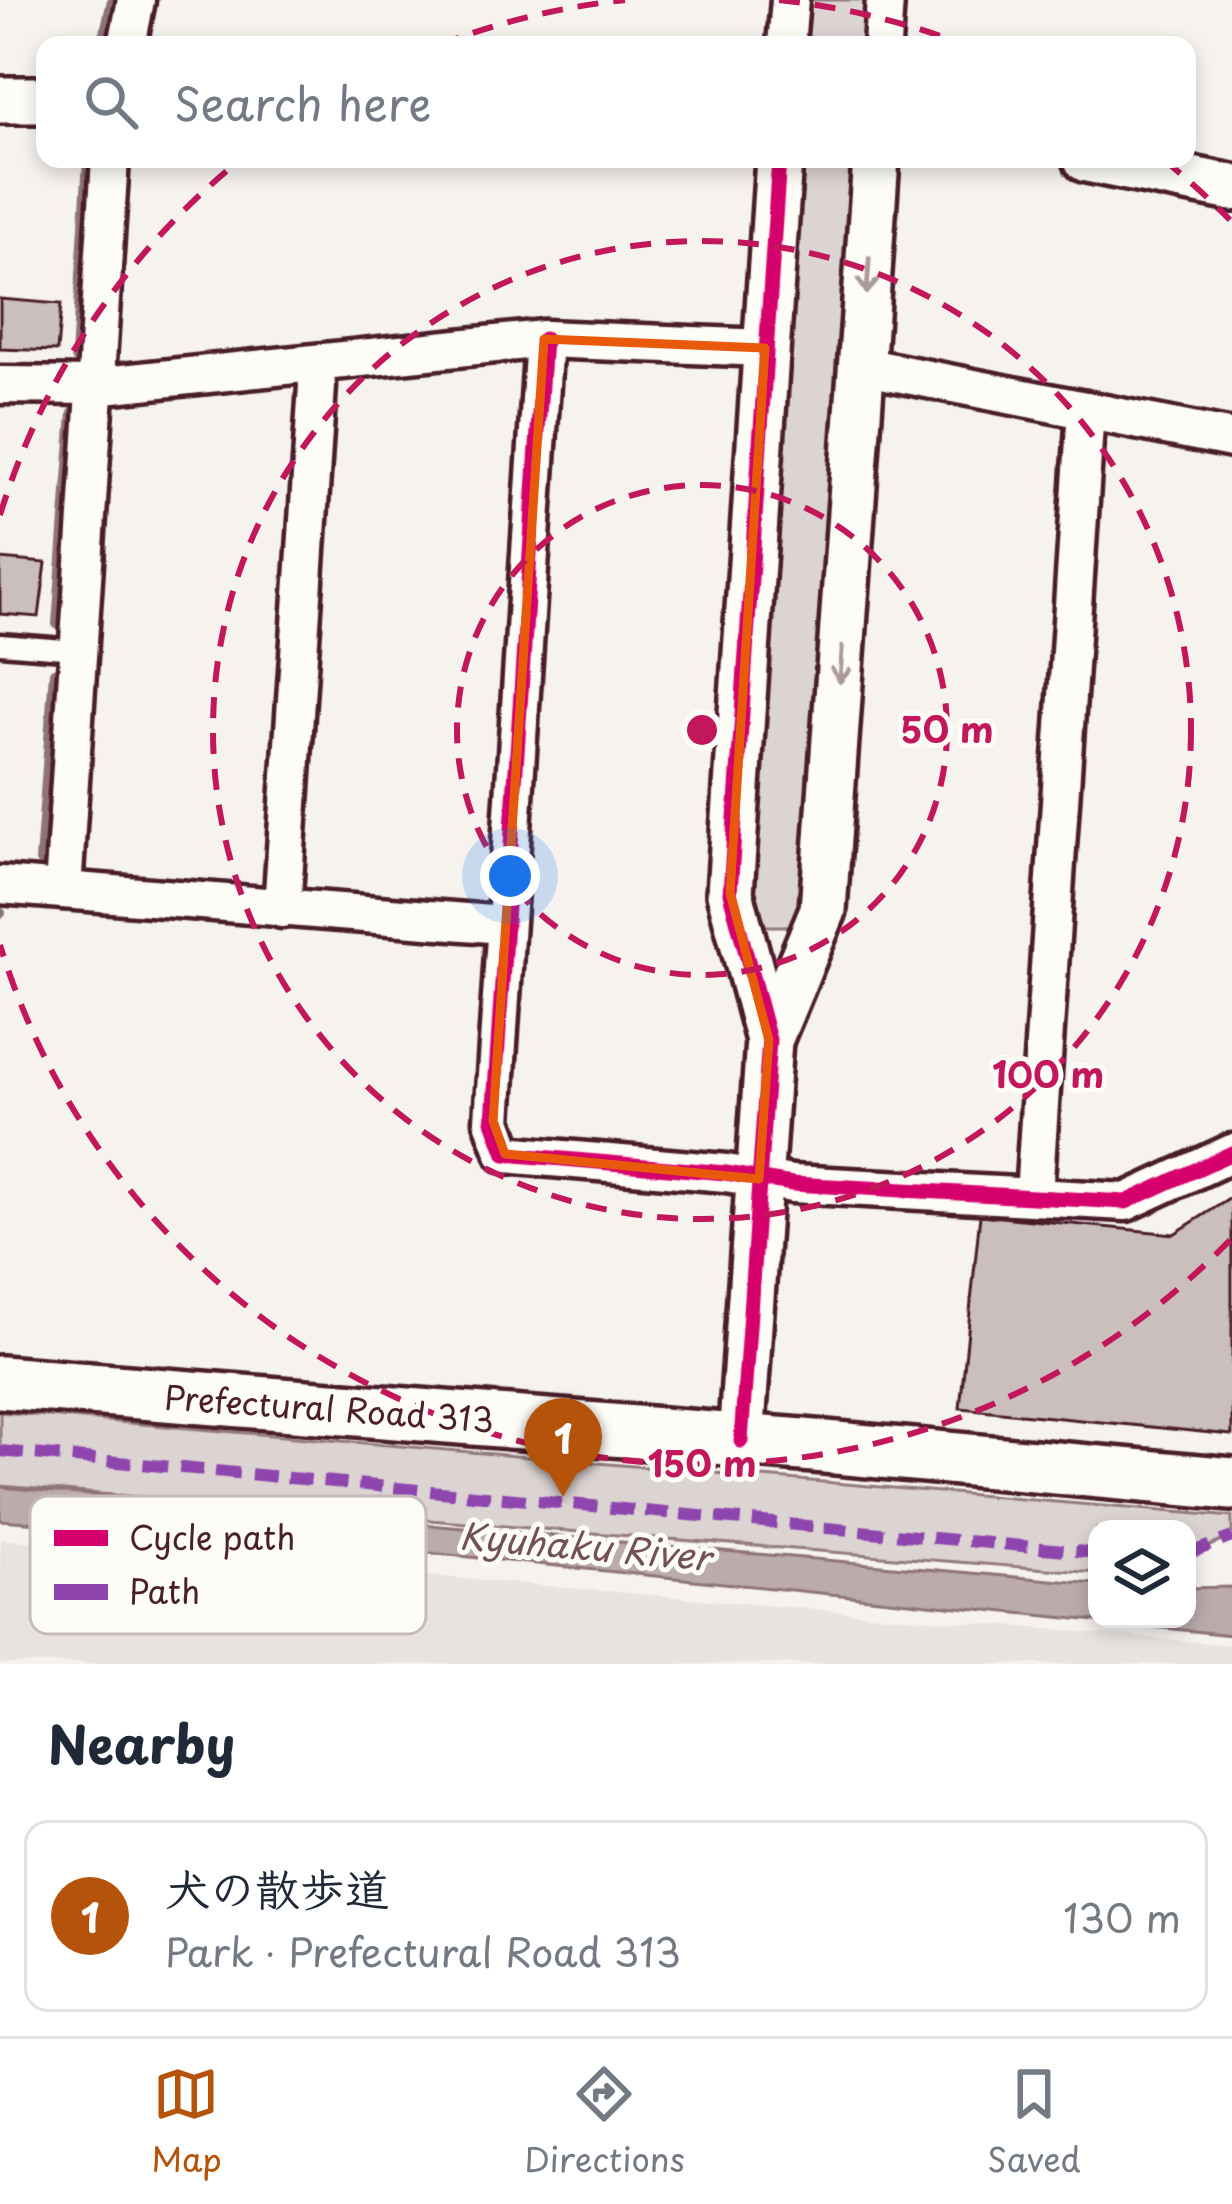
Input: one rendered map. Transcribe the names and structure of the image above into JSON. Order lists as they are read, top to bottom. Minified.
{"streets":{"main road":["Prefectural Road 313"]},"water":["Kyuhaku River"],"legend":["Cycle path","Path"],"page":{"search":"Search here","pins":"1","heading":"Nearby","list":[{"mark":"1","name":"犬の散歩道","note":"Park · Prefectural Road 313","value":"130 m"}],"nav":["Map","Directions","Saved"]},"rings":["50 m","100 m","150 m"]}
